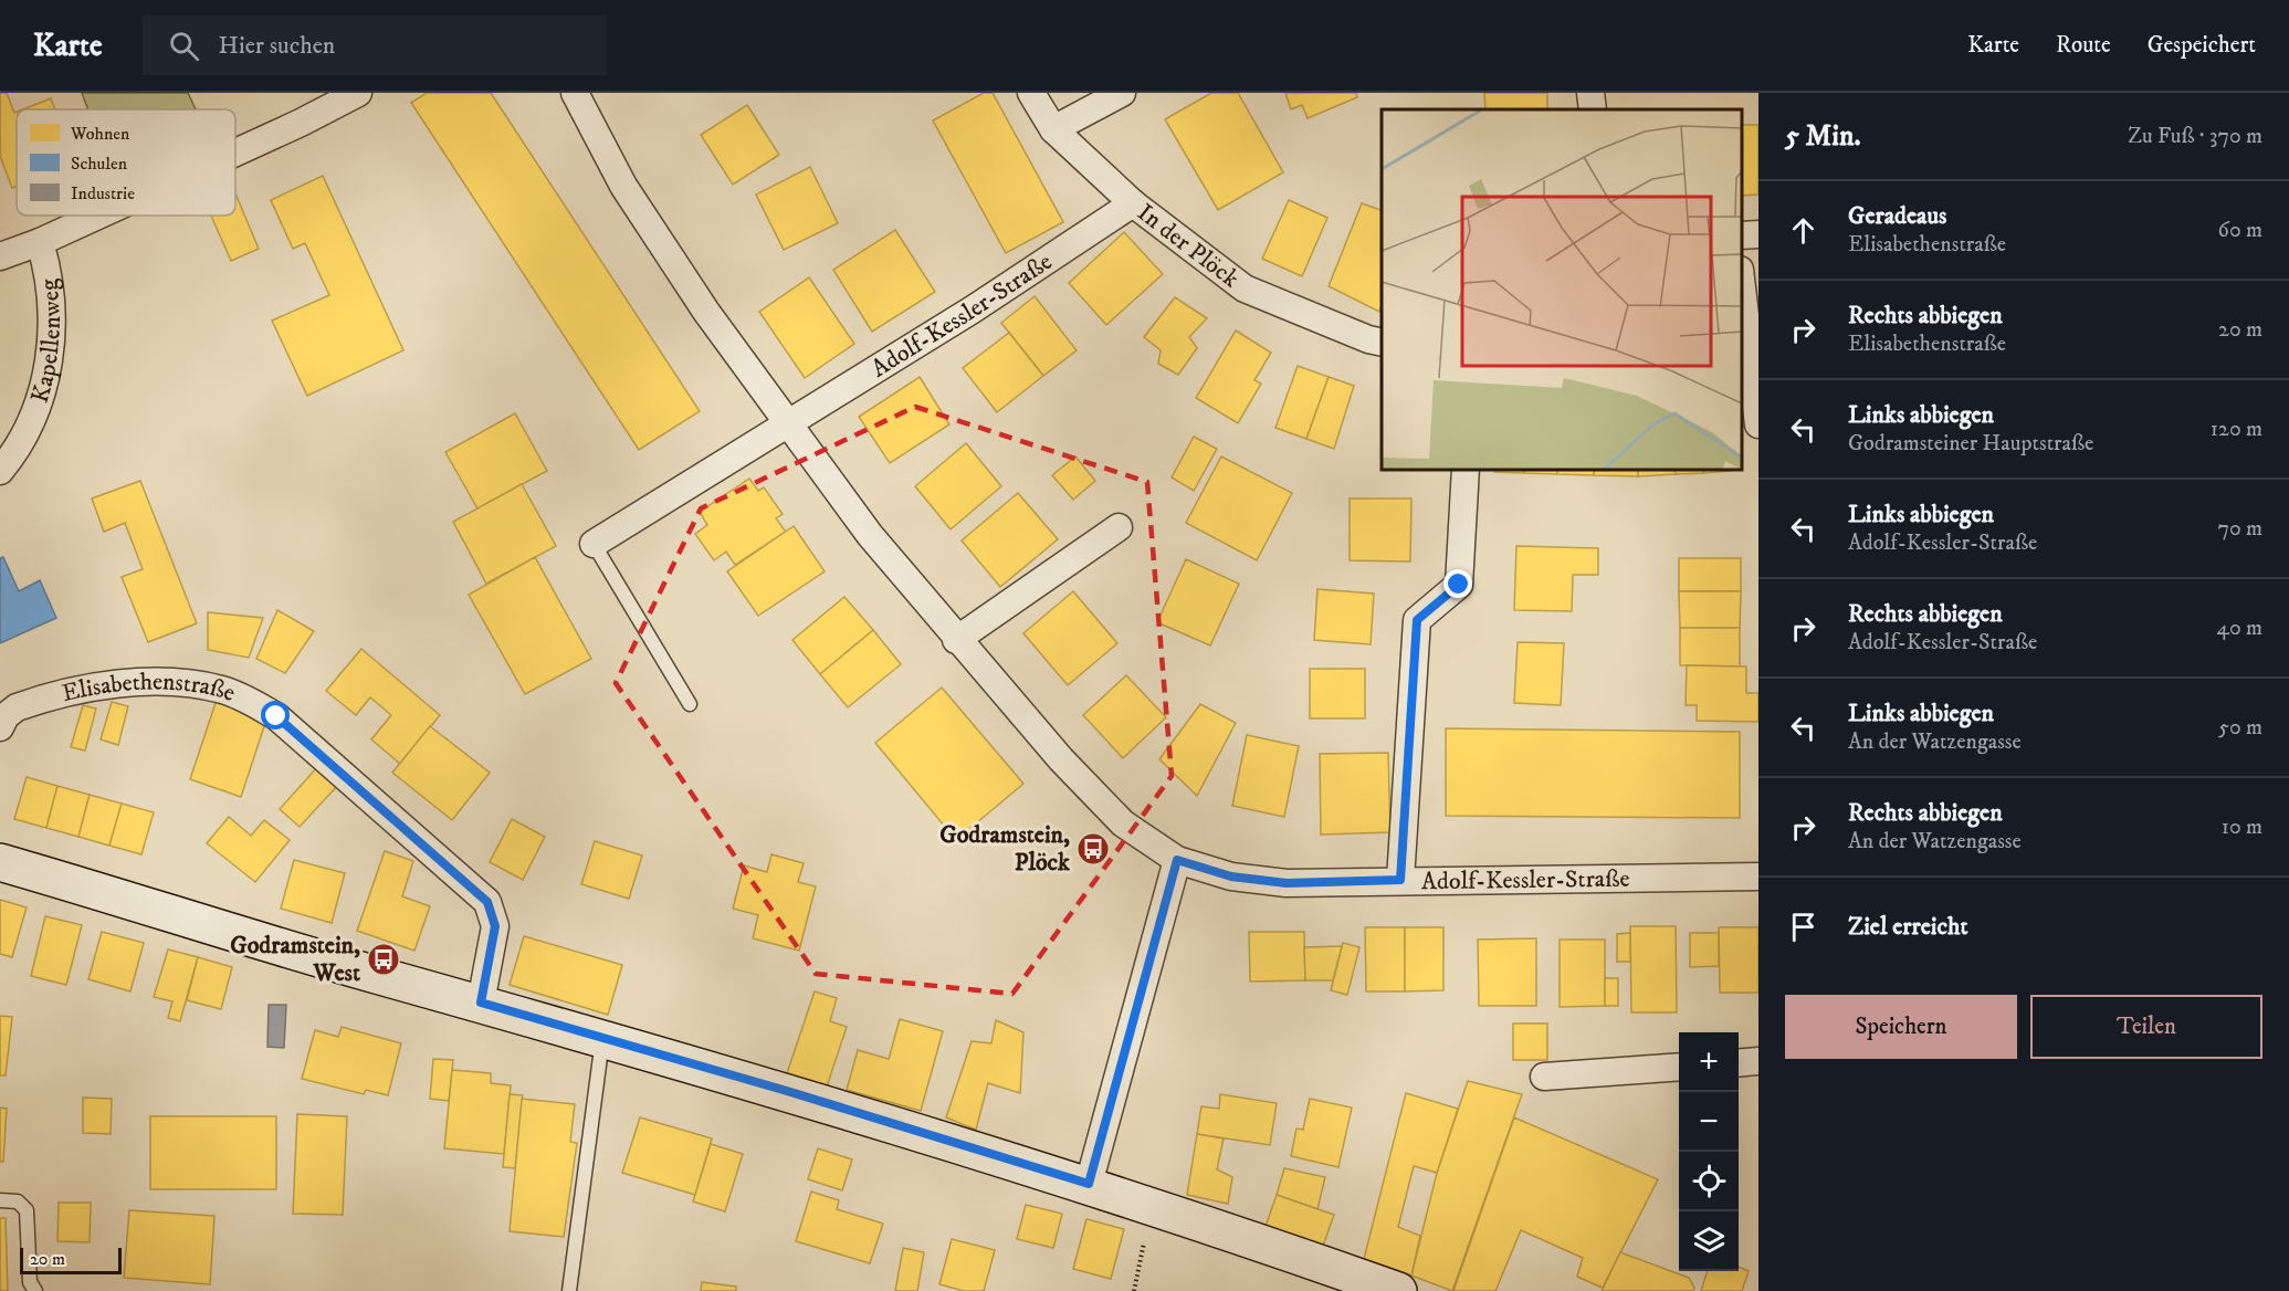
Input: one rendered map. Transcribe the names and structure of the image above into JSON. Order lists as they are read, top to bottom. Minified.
{"streets":{"street":["In der Plöck","Adolf-Kessler-Straße","Kapellenweg","Elisabethenstraße"]},"crossings":[["In der Plöck","Adolf-Kessler-Straße"]],"places":{"bus stop":["Godramstein, Plöck","Godramstein, West"]},"legend":["Wohnen","Schulen","Industrie"],"scale_bar":"20 m","page":{"header":"Karte","search":"Hier suchen","nav":["Karte","Route","Gespeichert"],"heading":["5 Min.","Zu Fuß · 370 m"],"list":[["Geradeaus","Elisabethenstraße","60 m"],["Rechts abbiegen","Elisabethenstraße","20 m"],["Links abbiegen","Godramsteiner Hauptstraße","120 m"],["Links abbiegen","Adolf-Kessler-Straße","70 m"],["Rechts abbiegen","Adolf-Kessler-Straße","40 m"],["Links abbiegen","An der Watzengasse","50 m"],["Rechts abbiegen","An der Watzengasse","10 m"],"Ziel erreicht"],"buttons":["Speichern","Teilen"],"map_buttons":["+","−"],"scale":"20 m"}}
